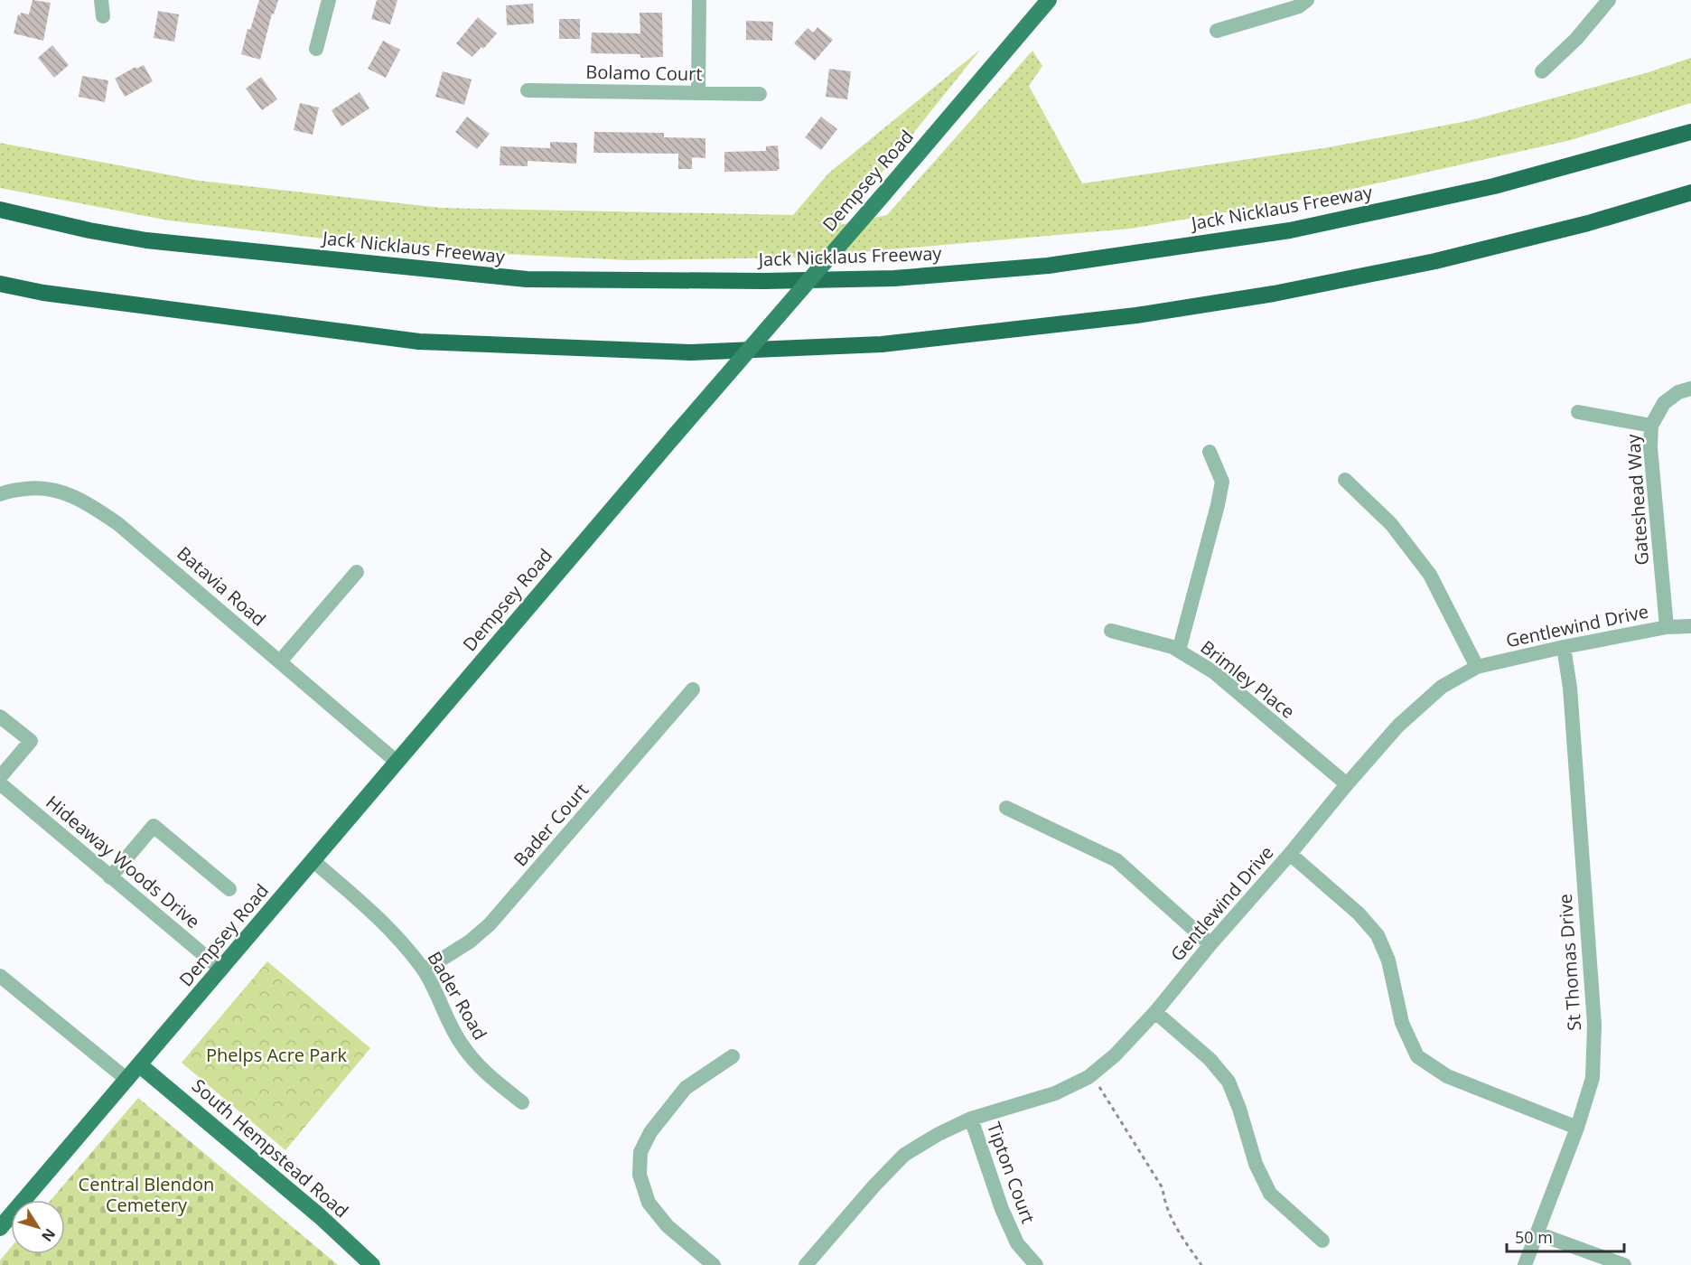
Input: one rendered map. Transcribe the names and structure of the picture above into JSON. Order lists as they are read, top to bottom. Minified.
{"streets":{"highway":["Jack Nicklaus Freeway"],"main road":["Dempsey Road","South Hempstead Road"],"street":["Bolamo Court","Gateshead Way","Batavia Road","Gentlewind Drive","Brimley Place","Bader Court","Hideaway Woods Drive","St Thomas Drive","Bader Road","Tipton Court"]},"crossings":[["Dempsey Road","Batavia Road"],["Dempsey Road","Hideaway Woods Drive"],["Dempsey Road","Bader Road"],["Dempsey Road","South Hempstead Road"],["Gateshead Way","Gentlewind Drive"],["Gentlewind Drive","Brimley Place"],["Gentlewind Drive","St Thomas Drive"],["Gentlewind Drive","Tipton Court"],["Bader Court","Bader Road"]],"parks":["Phelps Acre Park","Central Blendon Cemetery"],"scale_bar":"50 m","north":"bottom right"}
